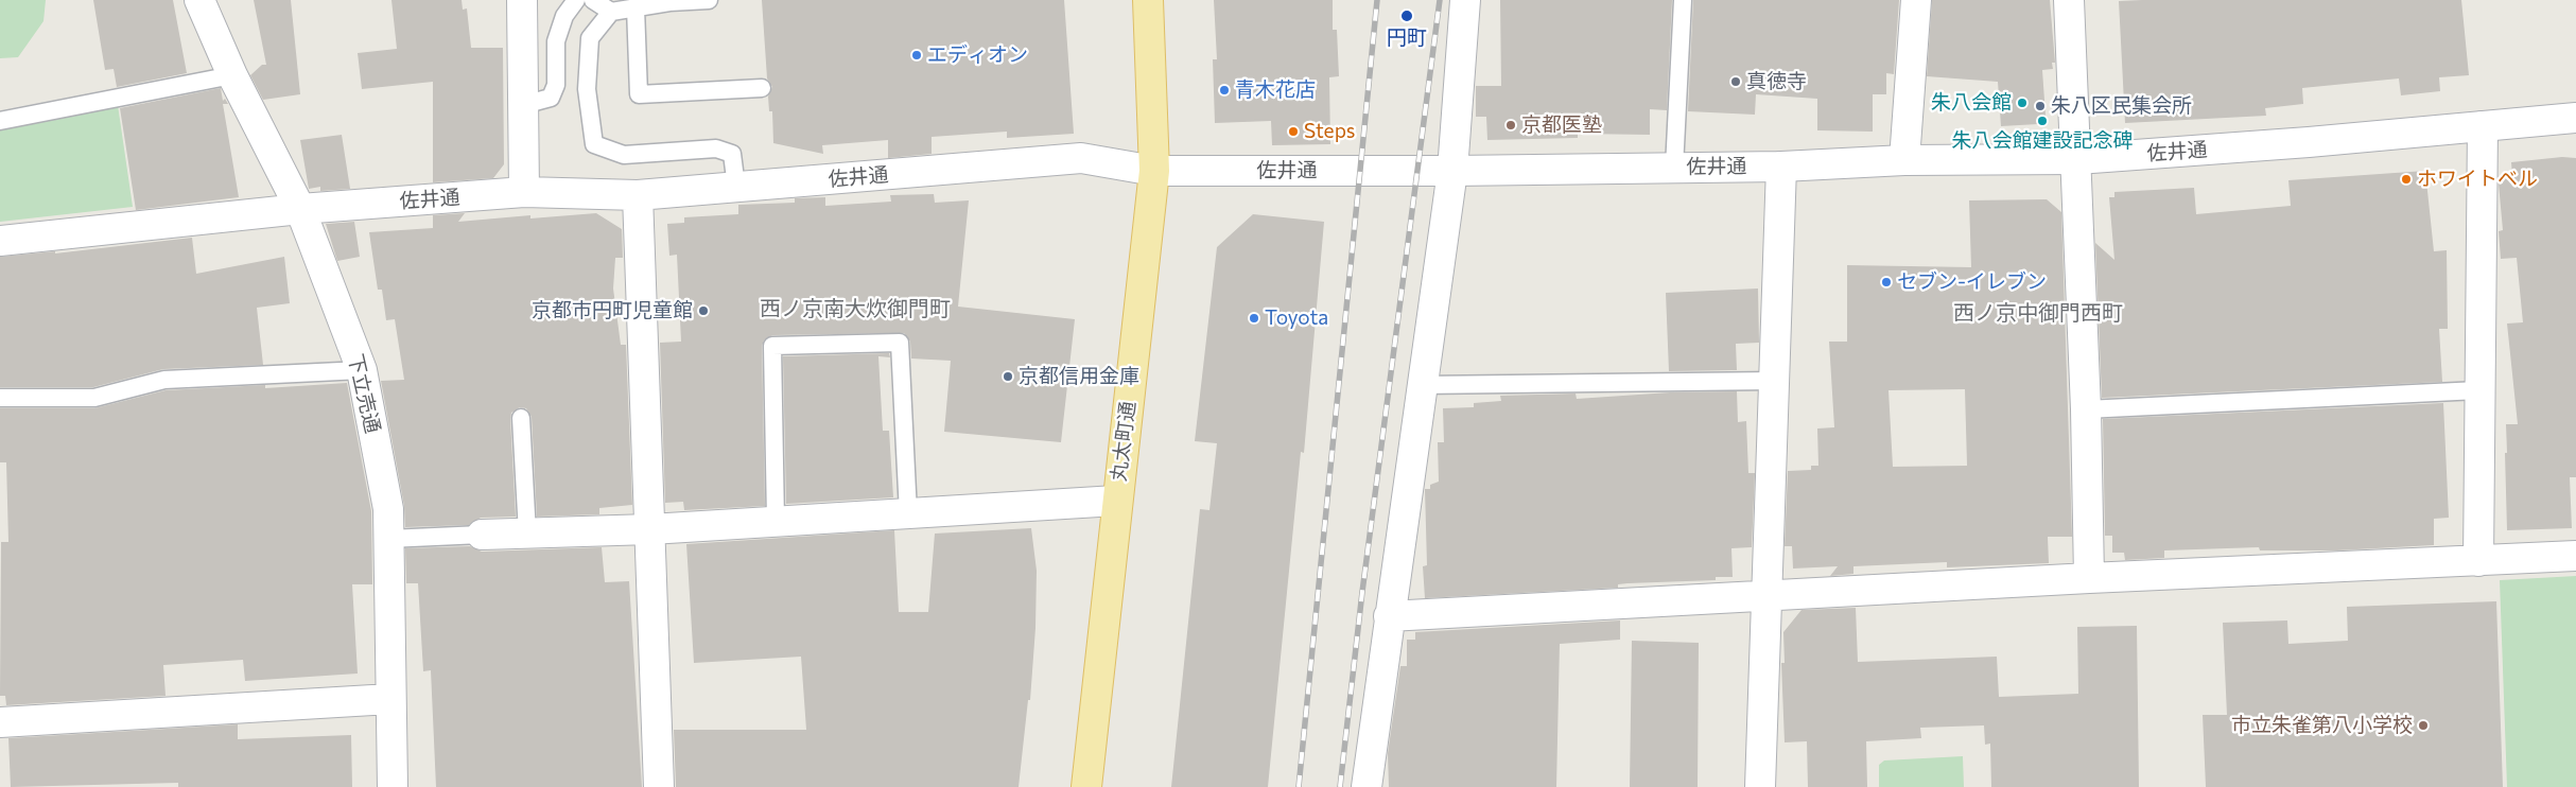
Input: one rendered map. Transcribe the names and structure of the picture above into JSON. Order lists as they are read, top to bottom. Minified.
{"streets":{"main road":["丸太町通"],"street":["佐井通","下立売通"]},"crossings":[["佐井通","下立売通"],["佐井通","丸太町通"]],"districts":["西ノ京南大炊御門町","西ノ京中御門西町"],"places":["円町","エディオン","真徳寺","青木花店","朱八会館","朱八区民集会所","朱八会館建設記念碑","京都医塾","Steps","ホワイトベル","セブン-イレブン","京都市円町児童館","Toyota","京都信用金庫","市立朱雀第八小学校"]}
